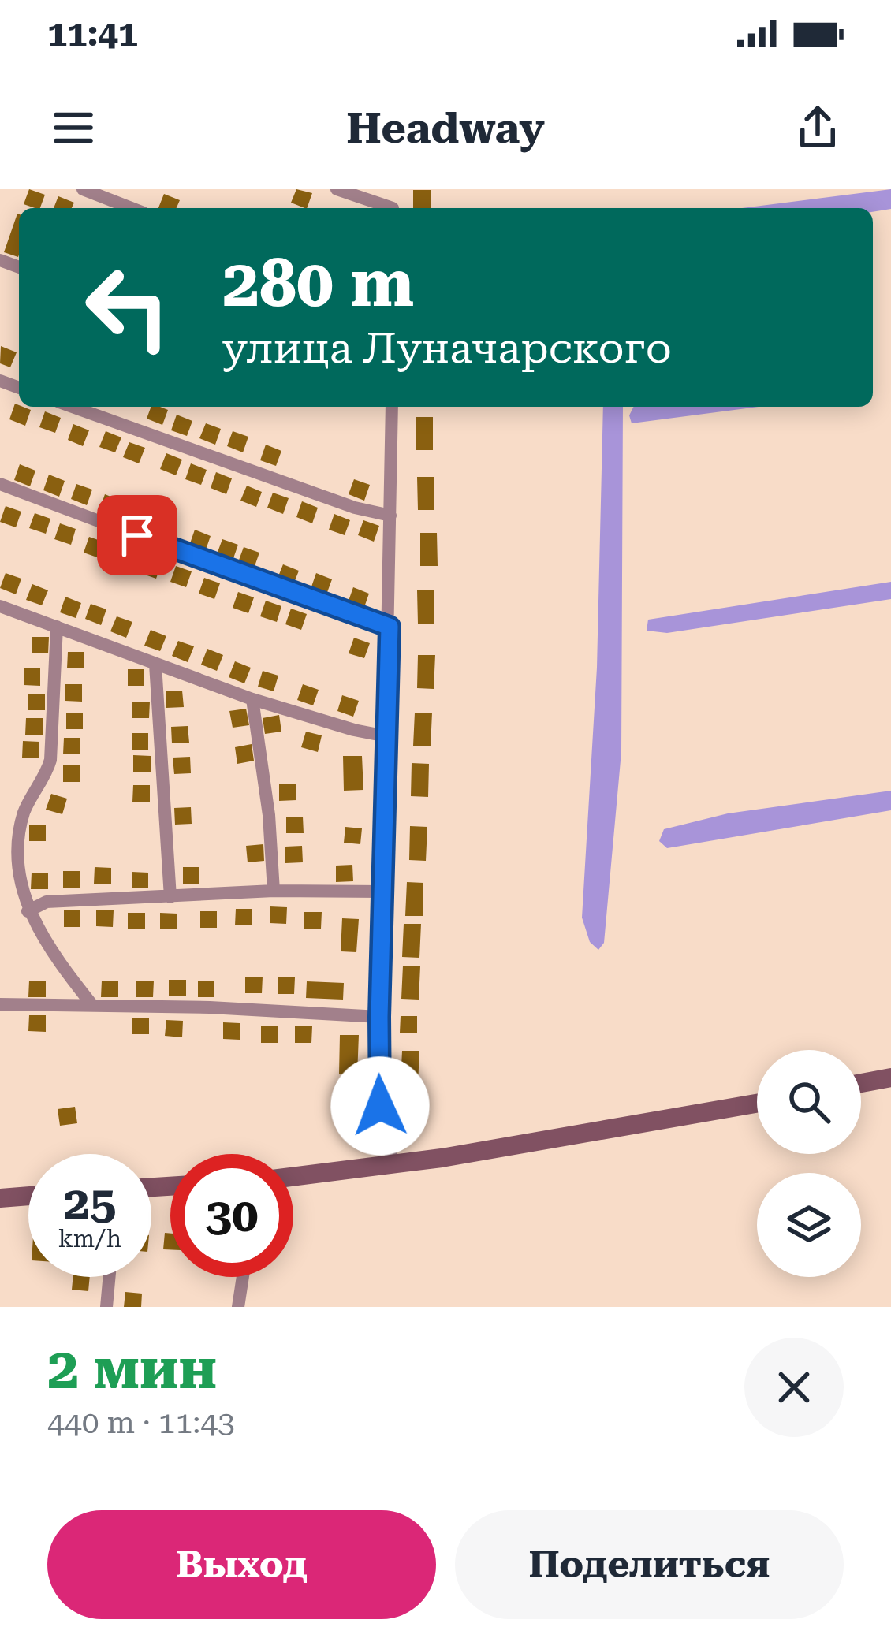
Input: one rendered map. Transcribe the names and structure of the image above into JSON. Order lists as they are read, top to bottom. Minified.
{"page":{"status":"11:41","header":"Headway","turn":["280 m","улица Луначарского"],"speed":"25 km/h","limit":"30","heading":["2 мин","440 m · 11:43"],"buttons":["Выход","Поделиться"]}}
